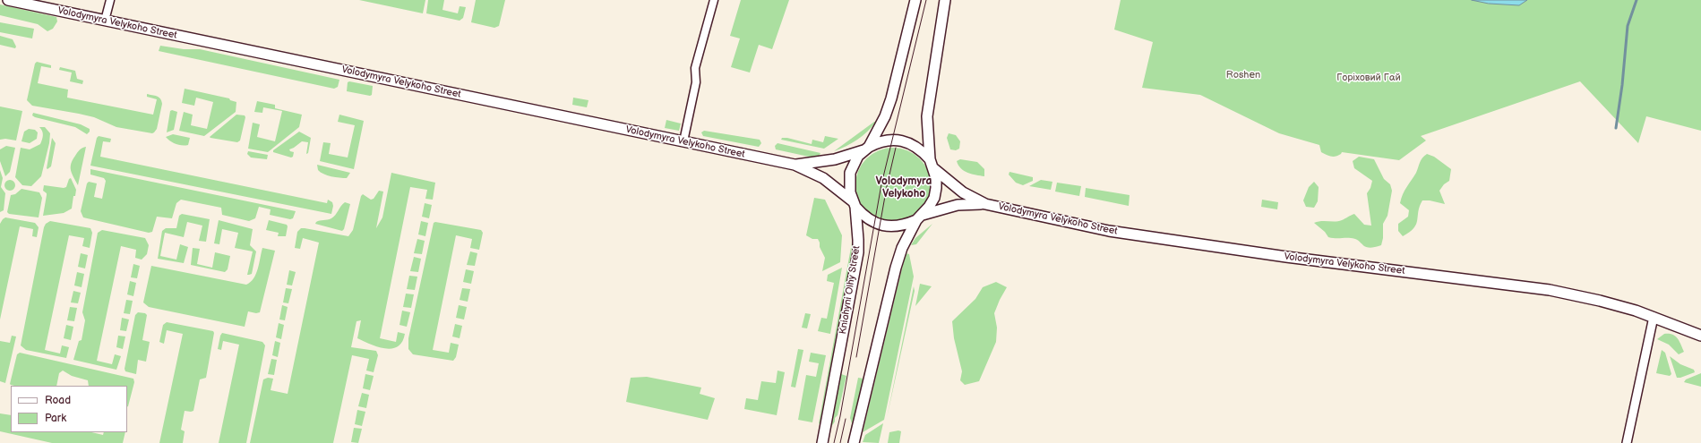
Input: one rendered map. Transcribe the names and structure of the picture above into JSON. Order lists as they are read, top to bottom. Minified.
{"streets":{"main road":["Volodymyra Velykoho Street","Kniahyni Olhy Street"]},"crossings":[["Volodymyra Velykoho Street","Kniahyni Olhy Street"]],"districts":["Volodymyra Velykoho"],"parks":["Roshen","Горіховий Гай"],"legend":["Road","Park"]}
